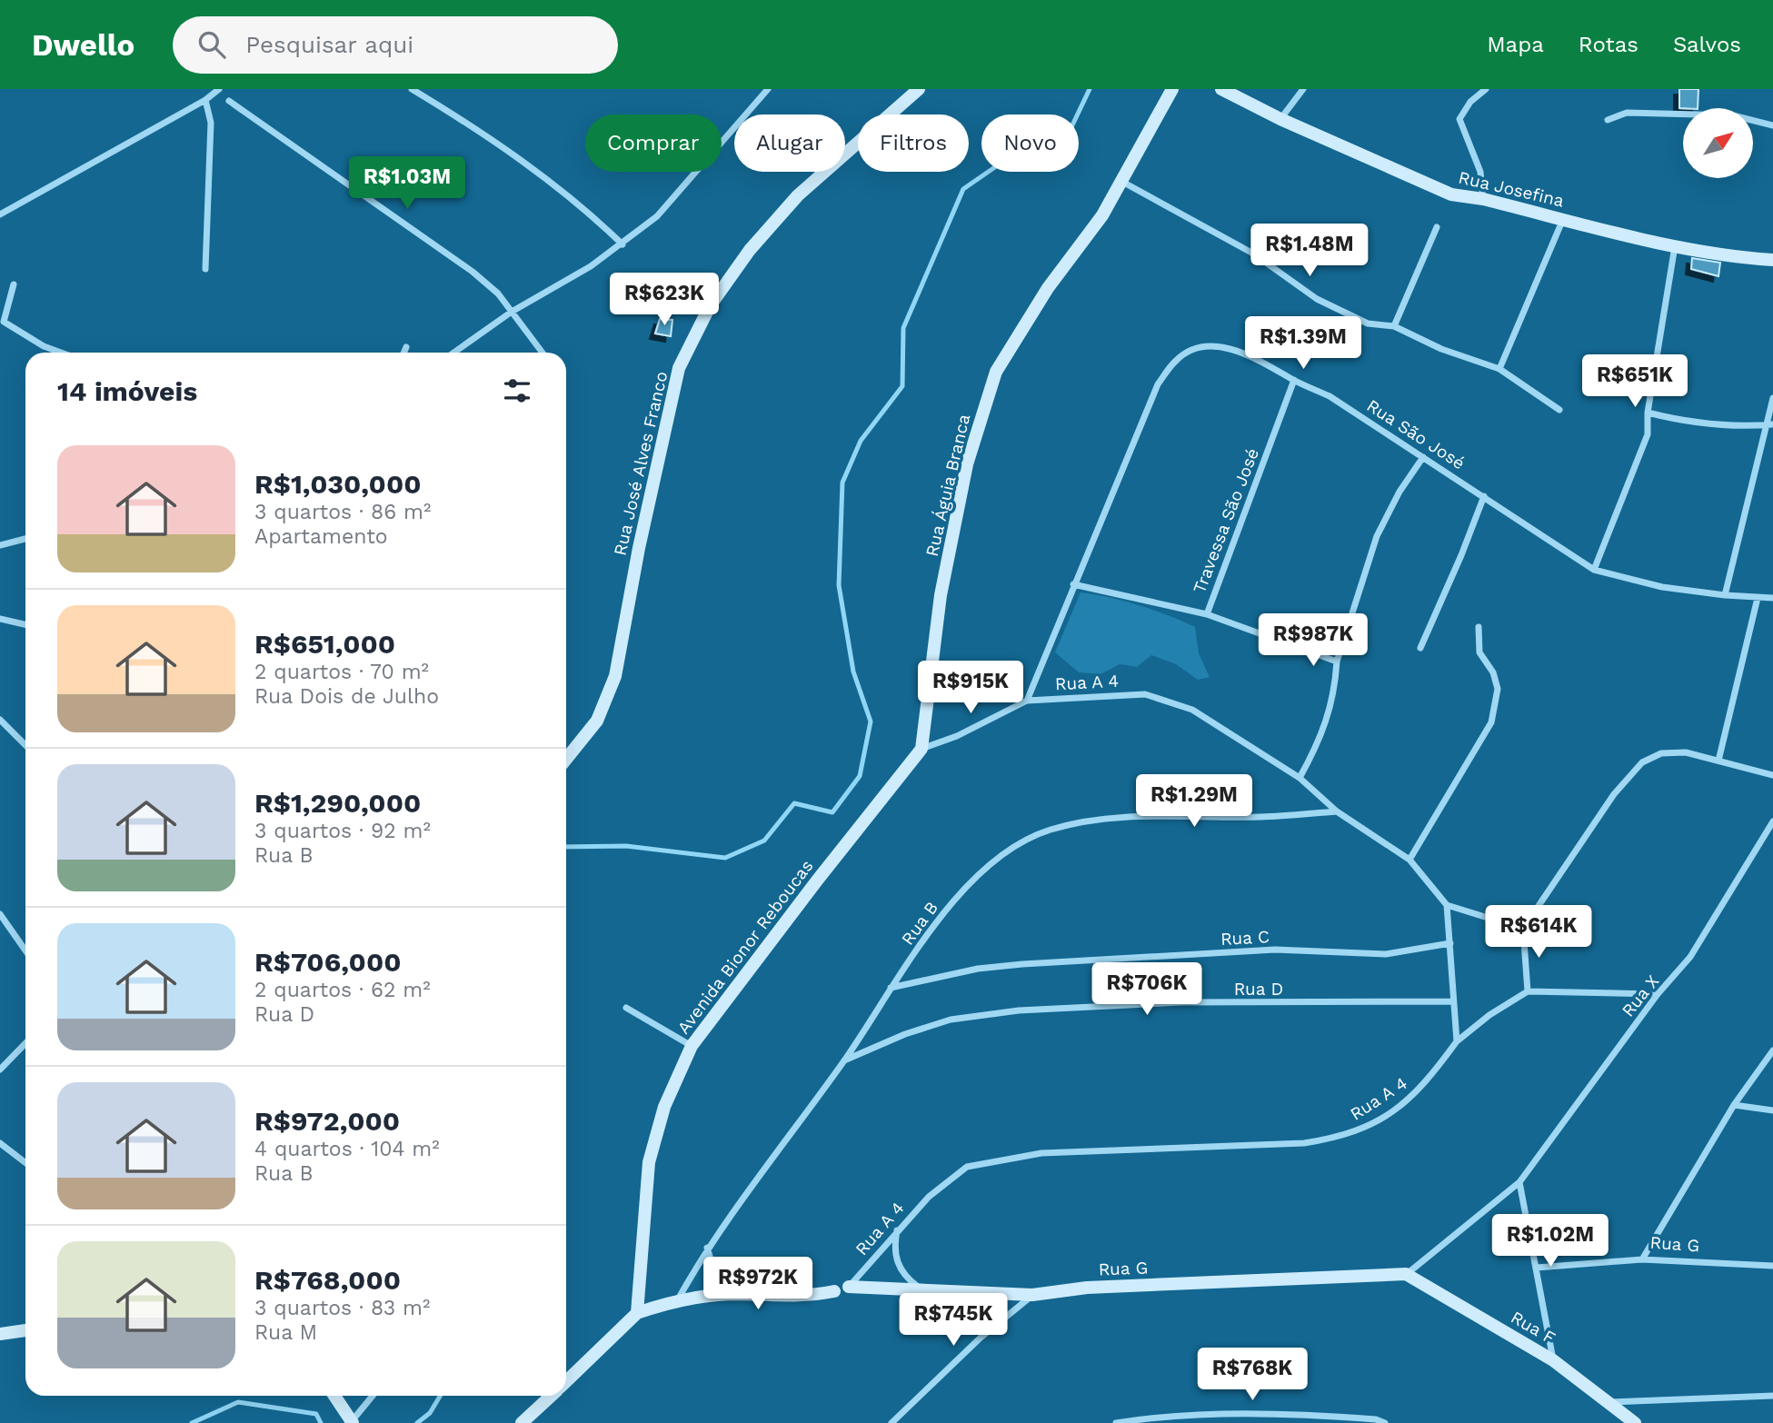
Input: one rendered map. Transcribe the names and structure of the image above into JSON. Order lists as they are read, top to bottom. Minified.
{"streets":{"main road":["Rua Josefina","Rua José Alves Franco","Rua Águia Branca","Avenida Bionor Reboucas","Rua G","Rua F"],"street":["Rua São José","Travessa São José","Rua A 4","Rua B","Rua C","Rua D","Rua X"]},"crossings":[["Rua São José","Travessa São José"],["Rua São José","Rua A 4"],["Rua Águia Branca","Avenida Bionor Reboucas"],["Rua A 4","Rua B"],["Rua A 4","Rua G"],["Rua B","Rua C"],["Rua B","Rua D"],["Rua X","Rua G"],["Rua X","Rua F"],["Rua G","Rua F"]],"north":"top right","page":{"header":"Dwello","search":"Pesquisar aqui","nav":["Mapa","Rotas","Salvos"],"chip":["Comprar","Alugar","Filtros","Novo"],"price":["R$1.03M","R$1.48M","R$623K","R$1.39M","R$651K","R$987K","R$915K","R$1.29M","R$614K","R$706K","R$1.02M","R$972K","R$745K","R$768K"],"heading":"14 imóveis","list":[{"name":"R$1,030,000","note":"3 quartos · 86 m² · Apartamento"},{"name":"R$651,000","note":"2 quartos · 70 m² · Rua Dois de Julho"},{"name":"R$1,290,000","note":"3 quartos · 92 m² · Rua B"},{"name":"R$706,000","note":"2 quartos · 62 m² · Rua D"},{"name":"R$972,000","note":"4 quartos · 104 m² · Rua B"},{"name":"R$768,000","note":"3 quartos · 83 m² · Rua M"}]}}
